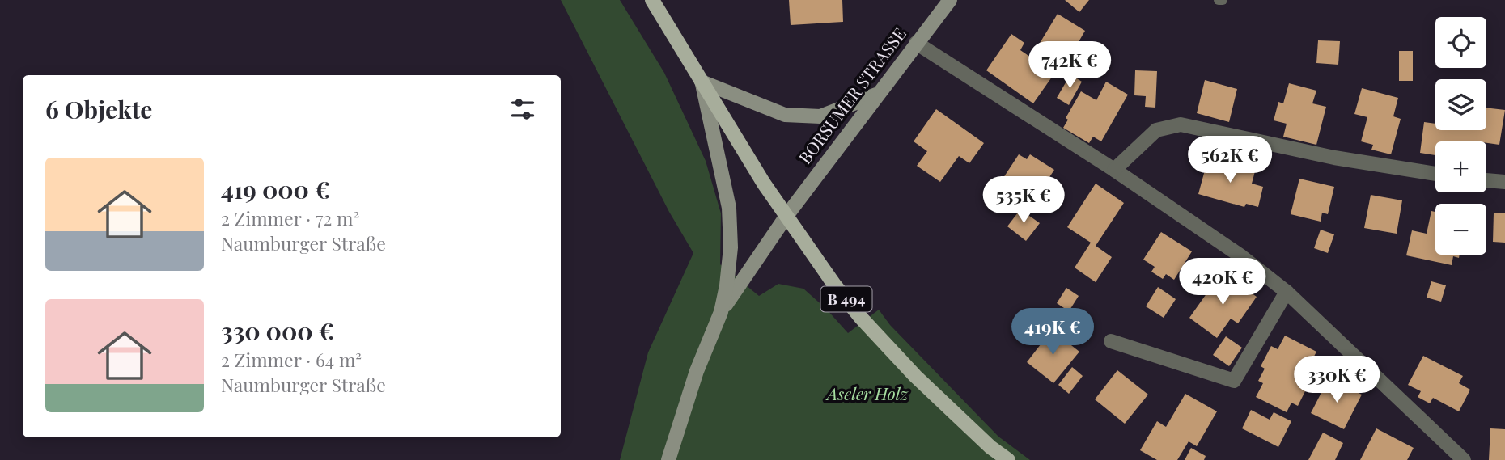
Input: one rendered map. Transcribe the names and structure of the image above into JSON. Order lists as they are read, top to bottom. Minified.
{"streets":{"main road":["B 494"],"street":["BORSUMER STRASSE"]},"crossings":[["BORSUMER STRASSE","B 494"]],"parks":["Aseler Holz"],"page":{"map_buttons":["+","−"],"price":["742K €","562K €","535K €","420K €","419K €","330K €"],"heading":"6 Objekte","list":[{"name":"419 000 €","note":"2 Zimmer · 72 m² · Naumburger Straße"},{"name":"330 000 €","note":"2 Zimmer · 64 m² · Naumburger Straße"}]}}
